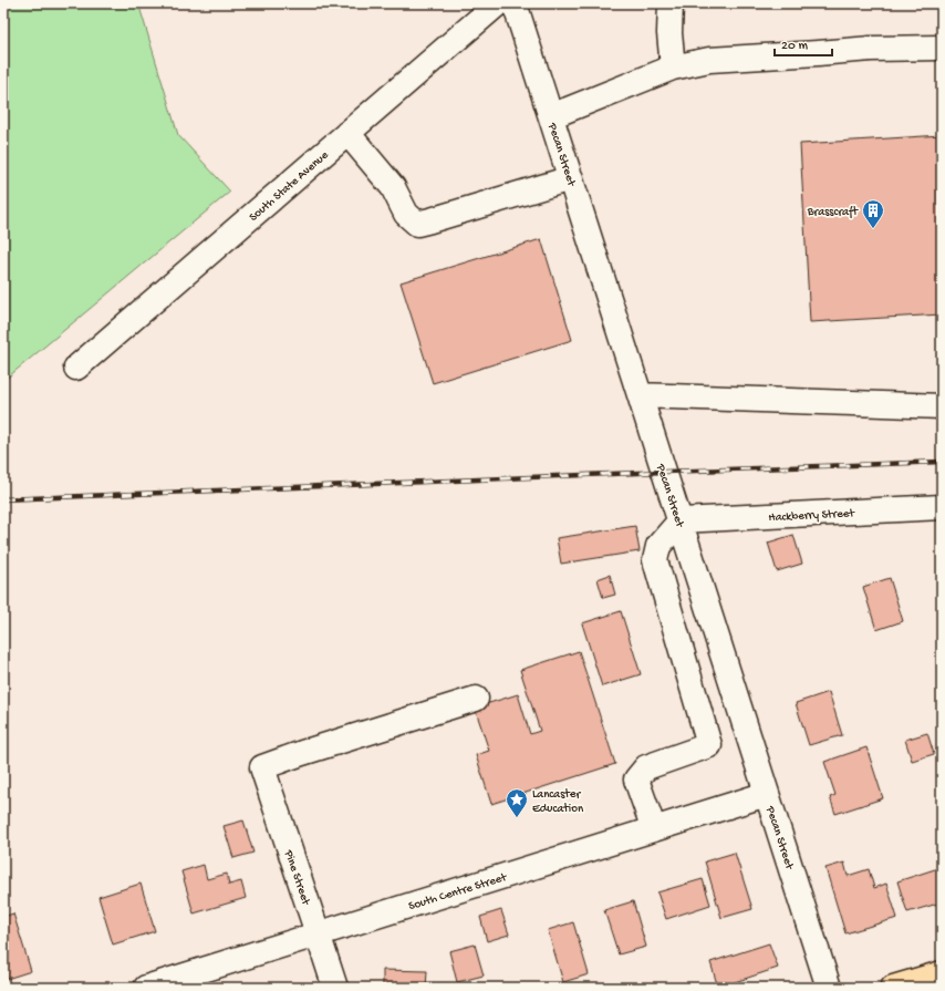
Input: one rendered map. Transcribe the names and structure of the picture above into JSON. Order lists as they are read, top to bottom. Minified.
{"streets":{"street":["Pecan Street","South State Avenue","Hackberry Street","Pine Street","South Centre Street"]},"crossings":[["Pecan Street","Hackberry Street"],["Pecan Street","South Centre Street"],["Pine Street","South Centre Street"]],"places":{"building":["Brasscraft"],"place":["Lancaster Education"]},"scale_bar":"20 m"}
